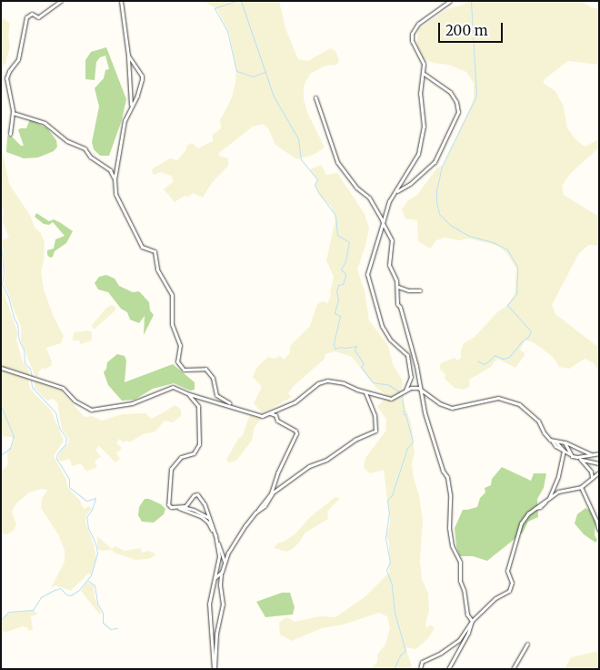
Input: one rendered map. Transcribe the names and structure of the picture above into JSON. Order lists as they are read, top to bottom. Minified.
{"scale_bar":"200 m"}
